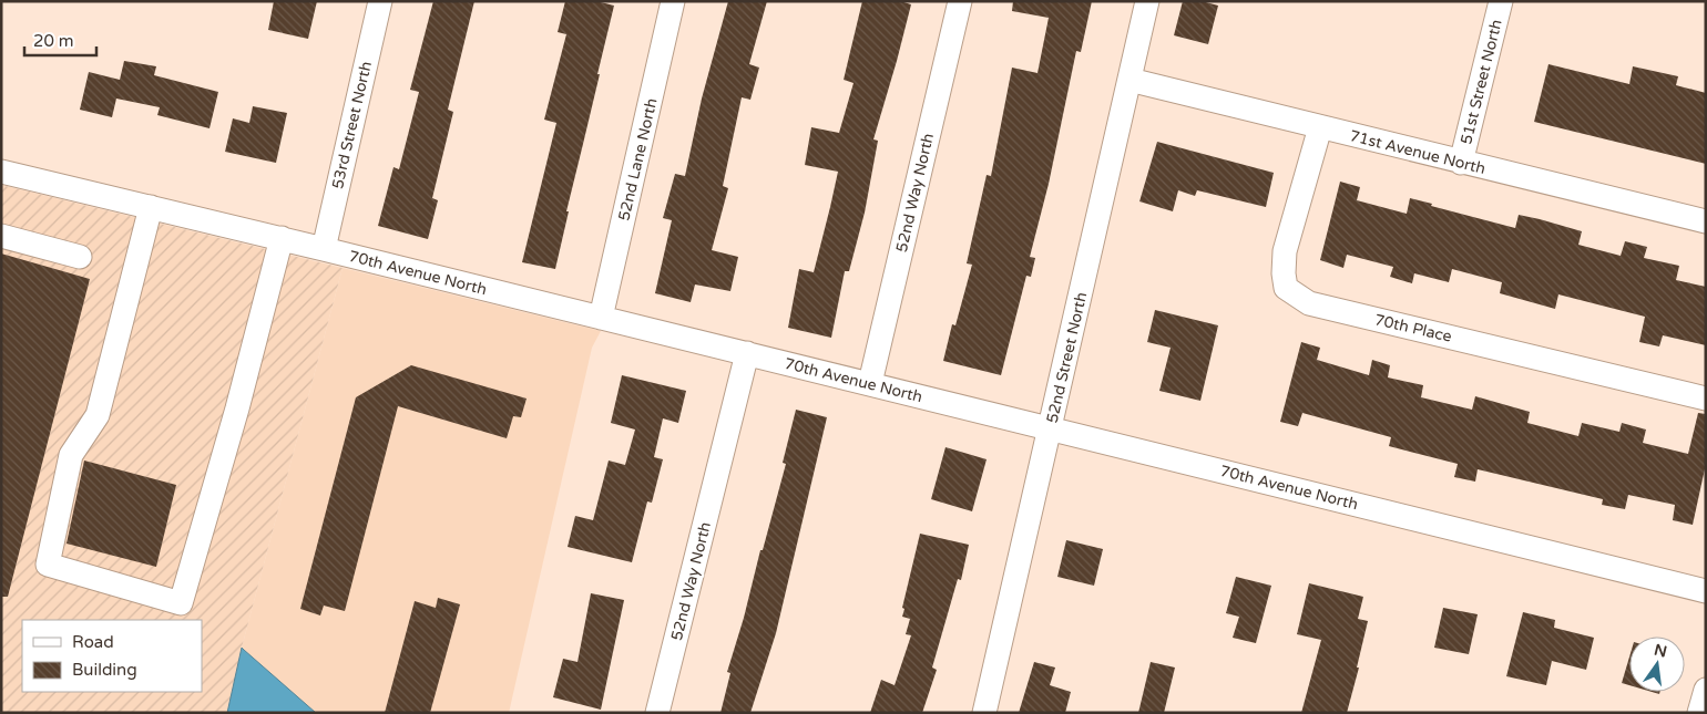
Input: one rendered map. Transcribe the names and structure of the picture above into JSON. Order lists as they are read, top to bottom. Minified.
{"streets":{"street":["51st Street North","53rd Street North","71st Avenue North","52nd Lane North","52nd Way North","70th Avenue North","70th Place","52nd Street North"]},"crossings":[["51st Street North","71st Avenue North"],["53rd Street North","70th Avenue North"],["71st Avenue North","70th Place"],["71st Avenue North","52nd Street North"],["52nd Lane North","70th Avenue North"],["52nd Way North","70th Avenue North"],["70th Avenue North","52nd Street North"]],"legend":["Road","Building"],"scale_bar":"20 m","north":"top"}
